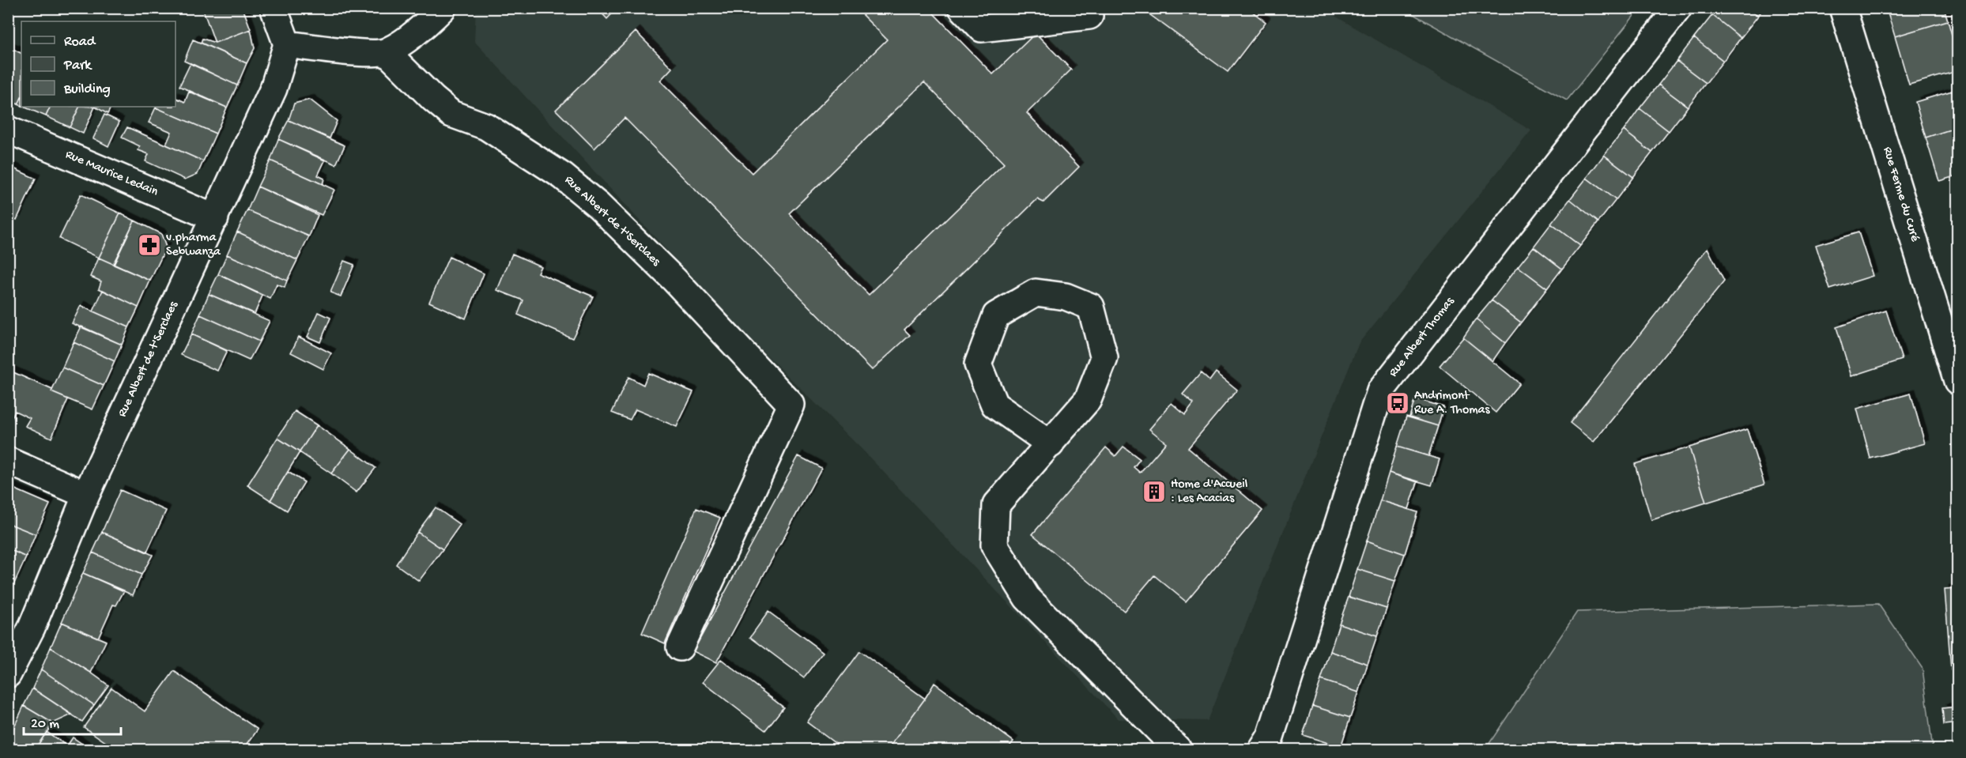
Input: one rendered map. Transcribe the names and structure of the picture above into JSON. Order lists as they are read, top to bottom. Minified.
{"streets":{"street":["Rue Maurice Ledain","Rue Ferme du Curé","Rue Albert de t'Serclaes","Rue Albert Thomas"]},"crossings":[["Rue Maurice Ledain","Rue Albert de t'Serclaes"]],"places":{"pharmacy":["v.pharma Sebwanza"],"bus stop":["Andrimont Rue A. Thomas"],"building":["Home d'Accueil : Les Acacias"]},"legend":["Road","Park","Building"],"scale_bar":"20 m"}
